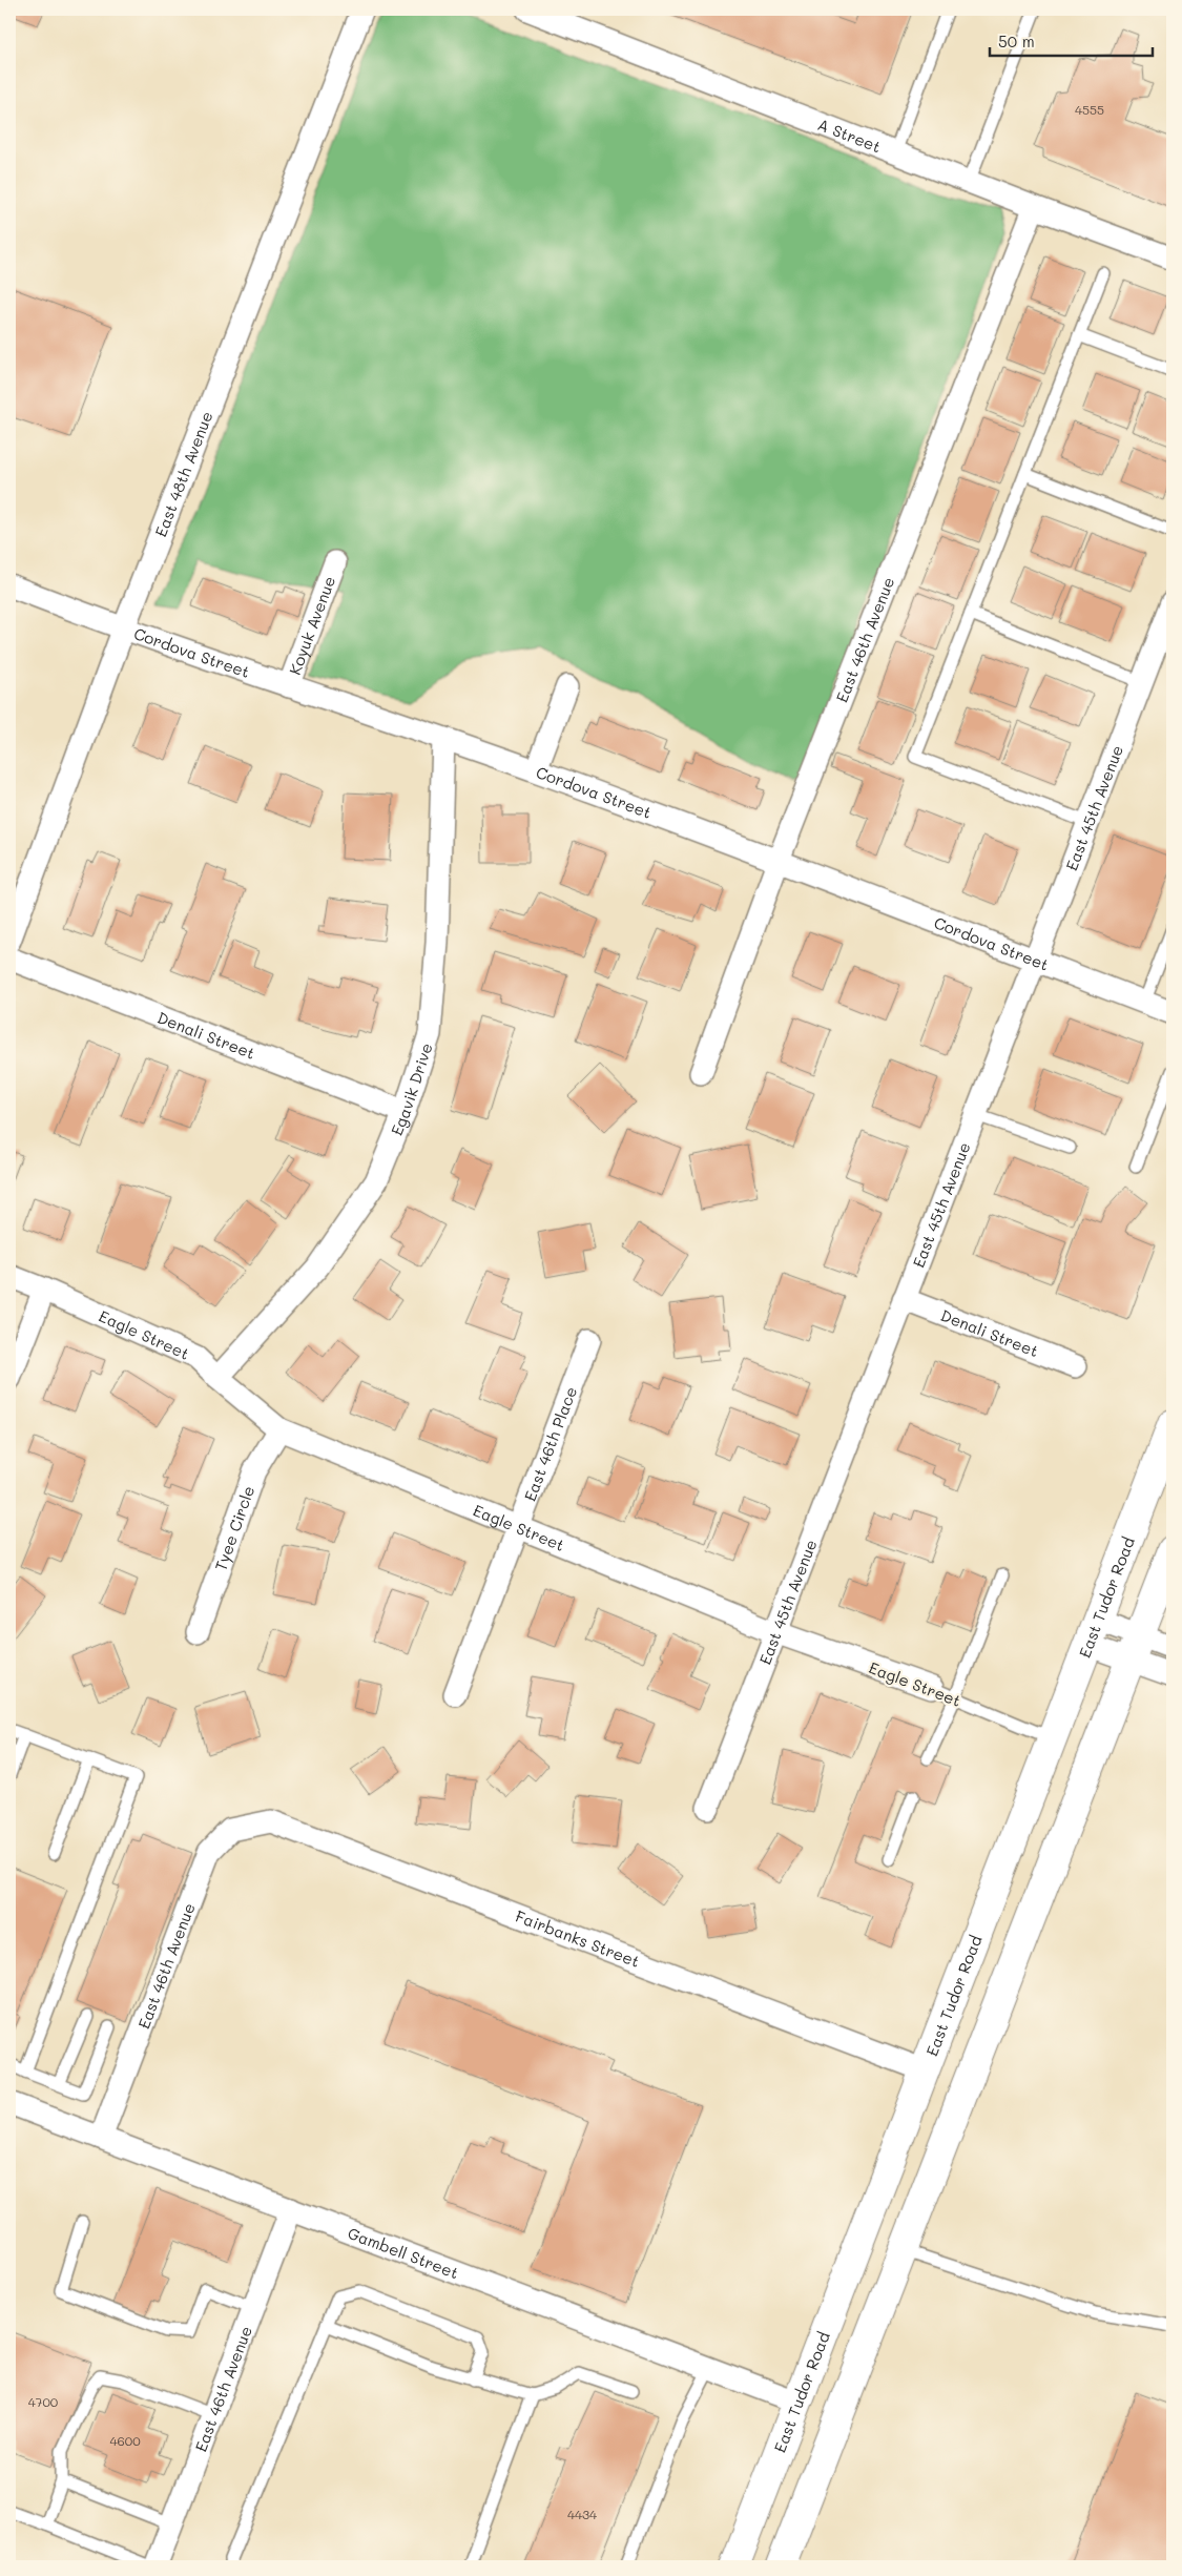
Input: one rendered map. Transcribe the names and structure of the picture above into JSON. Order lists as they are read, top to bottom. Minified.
{"streets":{"main road":["East Tudor Road"],"street":["A Street","East 48th Avenue","Koyuk Avenue","East 46th Avenue","Cordova Street","East 45th Avenue","Denali Street","Egavik Drive","Eagle Street","East 46th Place","Tyee Circle","Fairbanks Street","Gambell Street"]},"crossings":[["A Street","East 46th Avenue"],["East 48th Avenue","Cordova Street"],["Koyuk Avenue","Cordova Street"],["East 46th Avenue","Cordova Street"],["East 46th Avenue","Fairbanks Street"],["East 46th Avenue","Gambell Street"],["Cordova Street","East 45th Avenue"],["Cordova Street","Egavik Drive"],["East 45th Avenue","Denali Street"],["East 45th Avenue","Eagle Street"],["Denali Street","Egavik Drive"],["Egavik Drive","Eagle Street"],["Eagle Street","East 46th Place"],["Eagle Street","Tyee Circle"],["Eagle Street","East Tudor Road"],["East Tudor Road","Fairbanks Street"],["East Tudor Road","Gambell Street"]],"house_numbers":["4555","4700","4600","4434"],"scale_bar":"50 m"}
